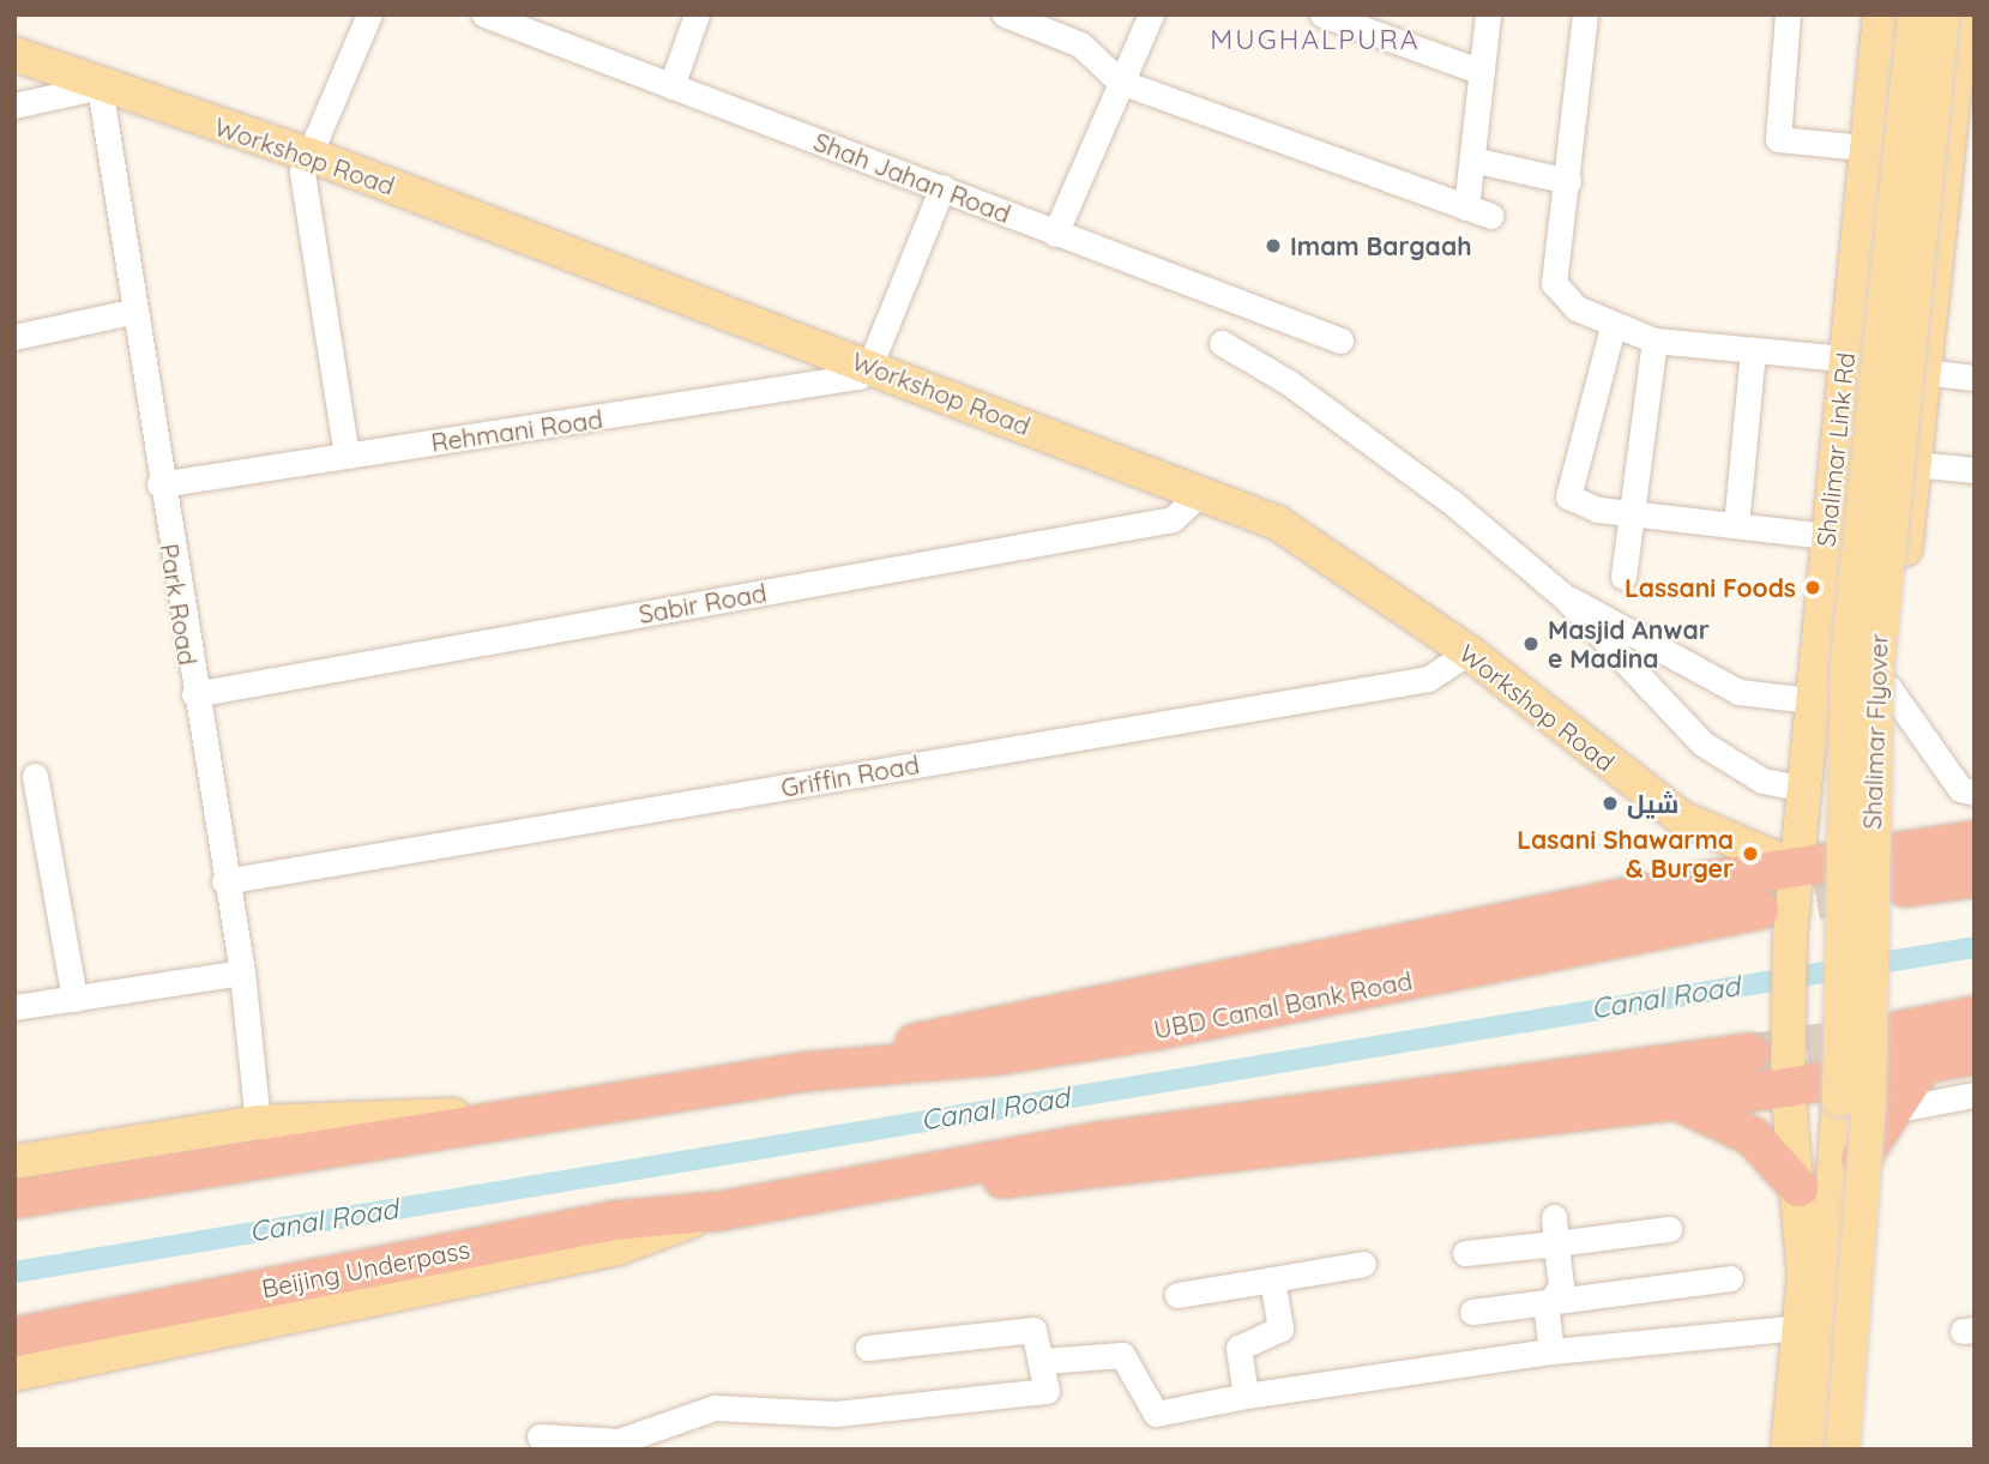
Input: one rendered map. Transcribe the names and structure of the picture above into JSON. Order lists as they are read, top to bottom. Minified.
{"streets":{"highway":["UBD Canal Bank Road","Beijing Underpass"],"main road":["Workshop Road","Shalimar Link Rd","Shalimar Flyover"],"street":["Shah Jahan Road","Rehmani Road","Sabir Road","Park Road","Griffin Road"]},"crossings":[["Workshop Road","Rehmani Road"],["Workshop Road","Shalimar Link Rd"],["Workshop Road","Sabir Road"],["Workshop Road","Park Road"],["Workshop Road","Griffin Road"],["Rehmani Road","Park Road"],["Sabir Road","Park Road"],["Park Road","Griffin Road"]],"districts":["MUGHALPURA"],"water":["Canal Road"],"places":["Imam Bargaah","Lassani Foods","Masjid Anwar e Madina","شیل","Lasani Shawarma & Burger"]}
